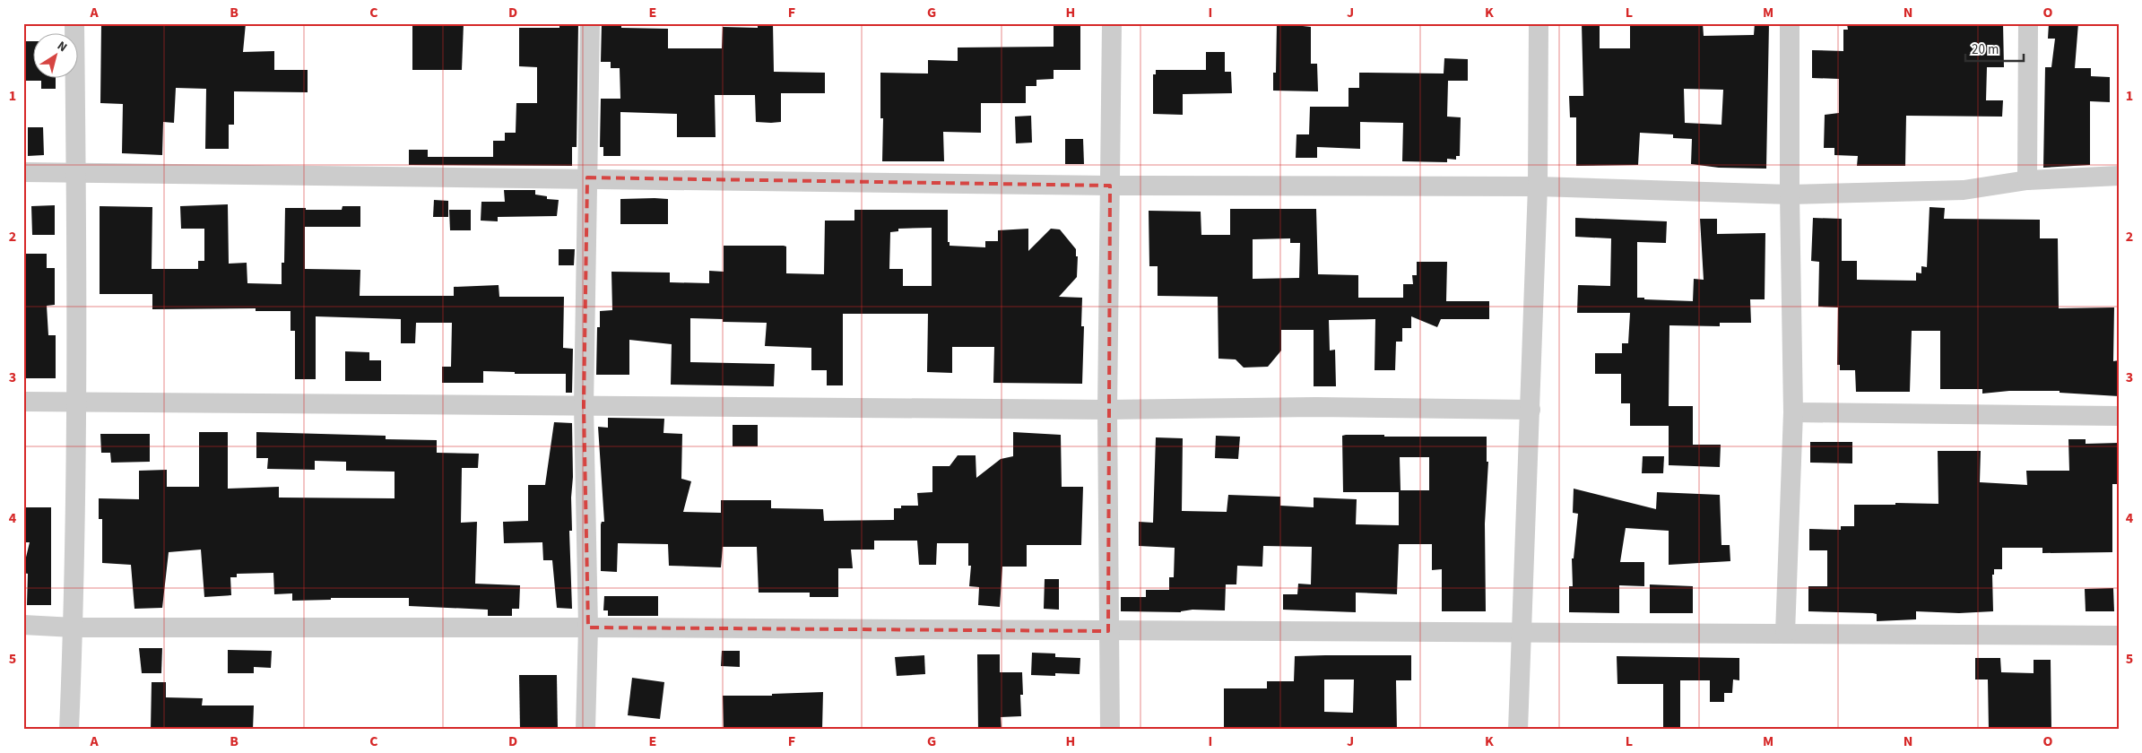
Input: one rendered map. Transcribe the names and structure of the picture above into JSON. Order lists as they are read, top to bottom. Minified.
{"scale_bar":"20 m","north":"top right","grid":{"columns":["A","B","C","D","E","F","G","H","I","J","K","L","M","N","O"],"rows":["1","2","3","4","5"]}}
